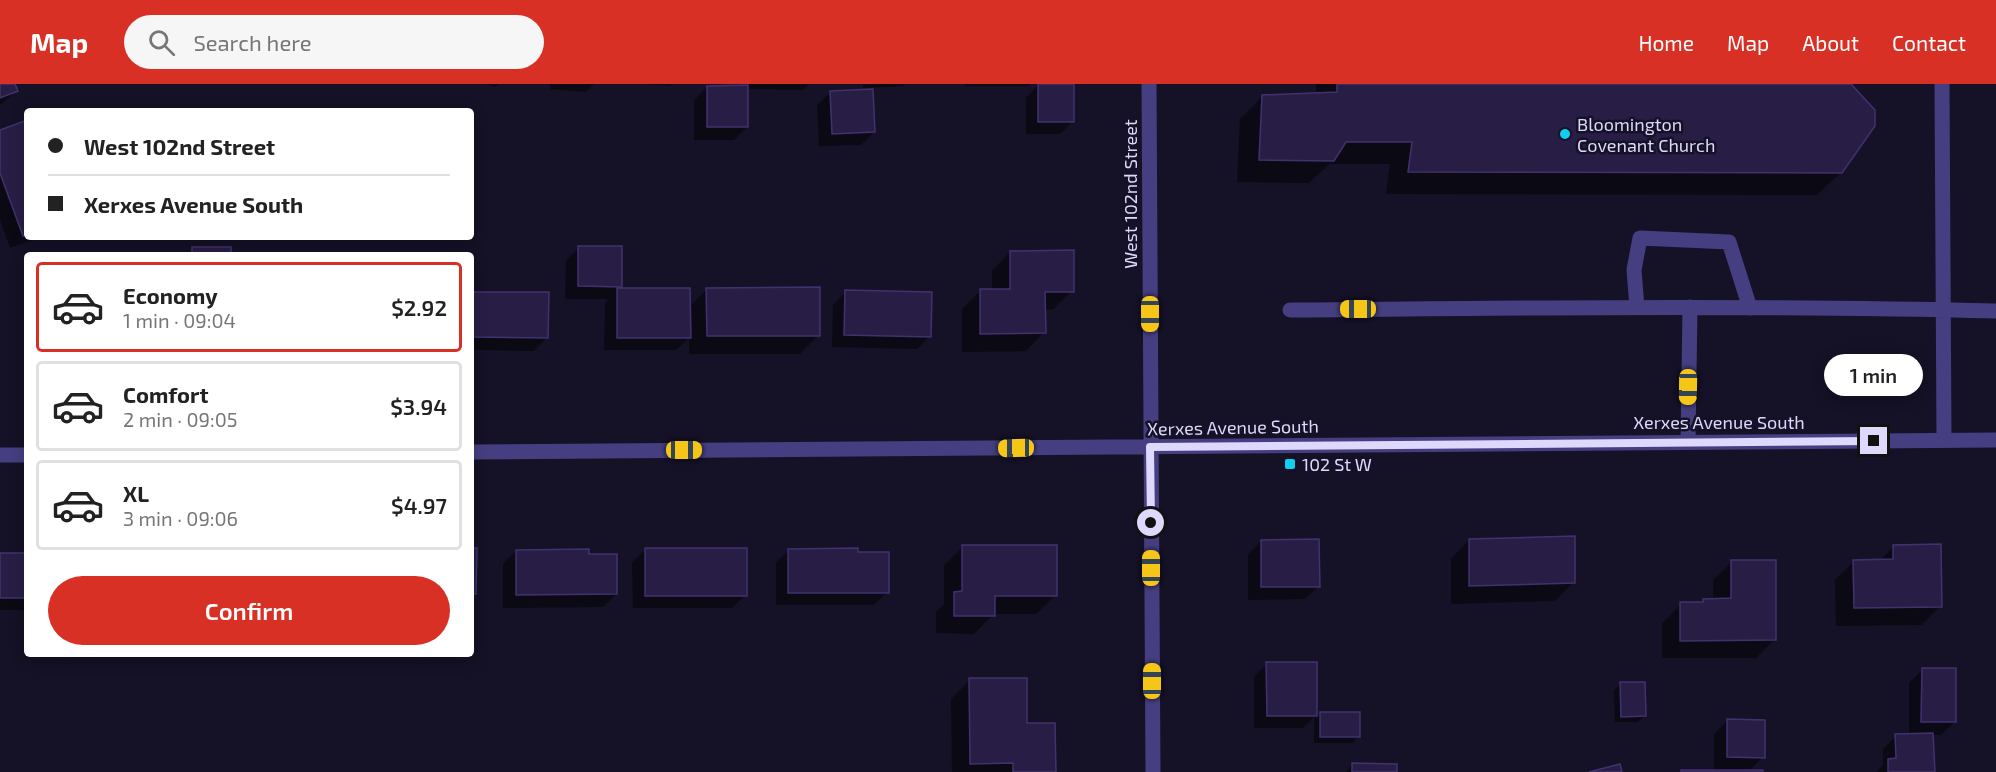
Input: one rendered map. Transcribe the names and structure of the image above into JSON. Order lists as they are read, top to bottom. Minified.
{"streets":{"street":["West 102nd Street","Xerxes Avenue South"]},"crossings":[["West 102nd Street","Xerxes Avenue South"]],"places":{"other":["Bloomington Covenant Church"],"transit":["102 St W"]},"page":{"header":"Map","search":"Search here","nav":["Home","Map","About","Contact"],"banner":["West 102nd Street","Xerxes Avenue South"],"list":[{"name":"Economy","note":"1 min · 09:04","value":"$2.92"},{"name":"Comfort","note":"2 min · 09:05","value":"$3.94"},{"name":"XL","note":"3 min · 09:06","value":"$4.97"}],"bubble":"1 min","buttons":"Confirm"}}
